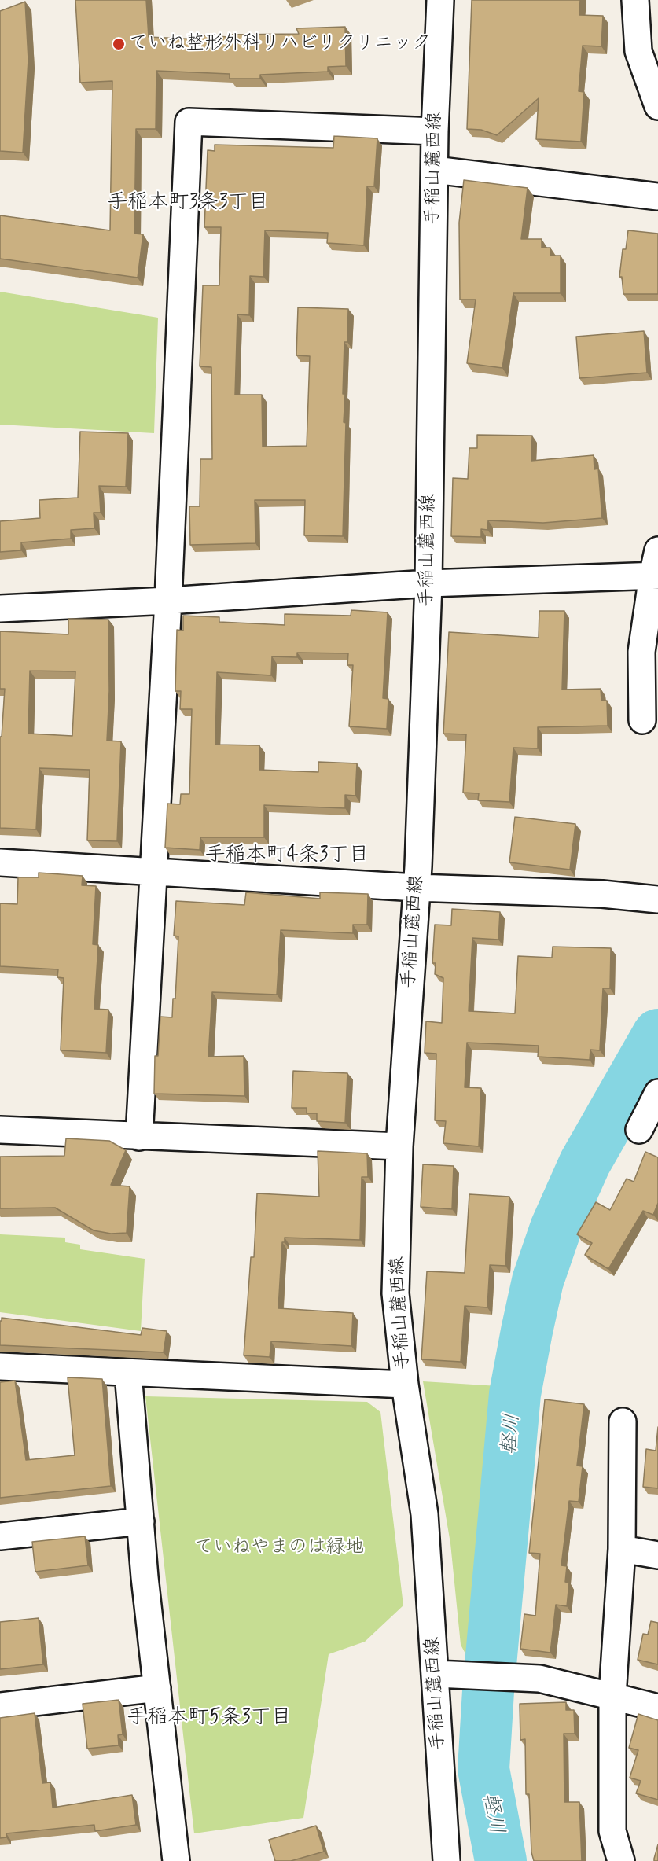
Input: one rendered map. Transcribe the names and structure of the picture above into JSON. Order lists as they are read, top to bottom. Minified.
{"streets":{"street":["手稲山麓西線"]},"districts":["手稲本町3条3丁目","手稲本町4条3丁目","手稲本町5条3丁目"],"water":["軽川"],"parks":["ていねやまのは緑地"],"places":["ていね整形外科リハビリクリニック"]}
